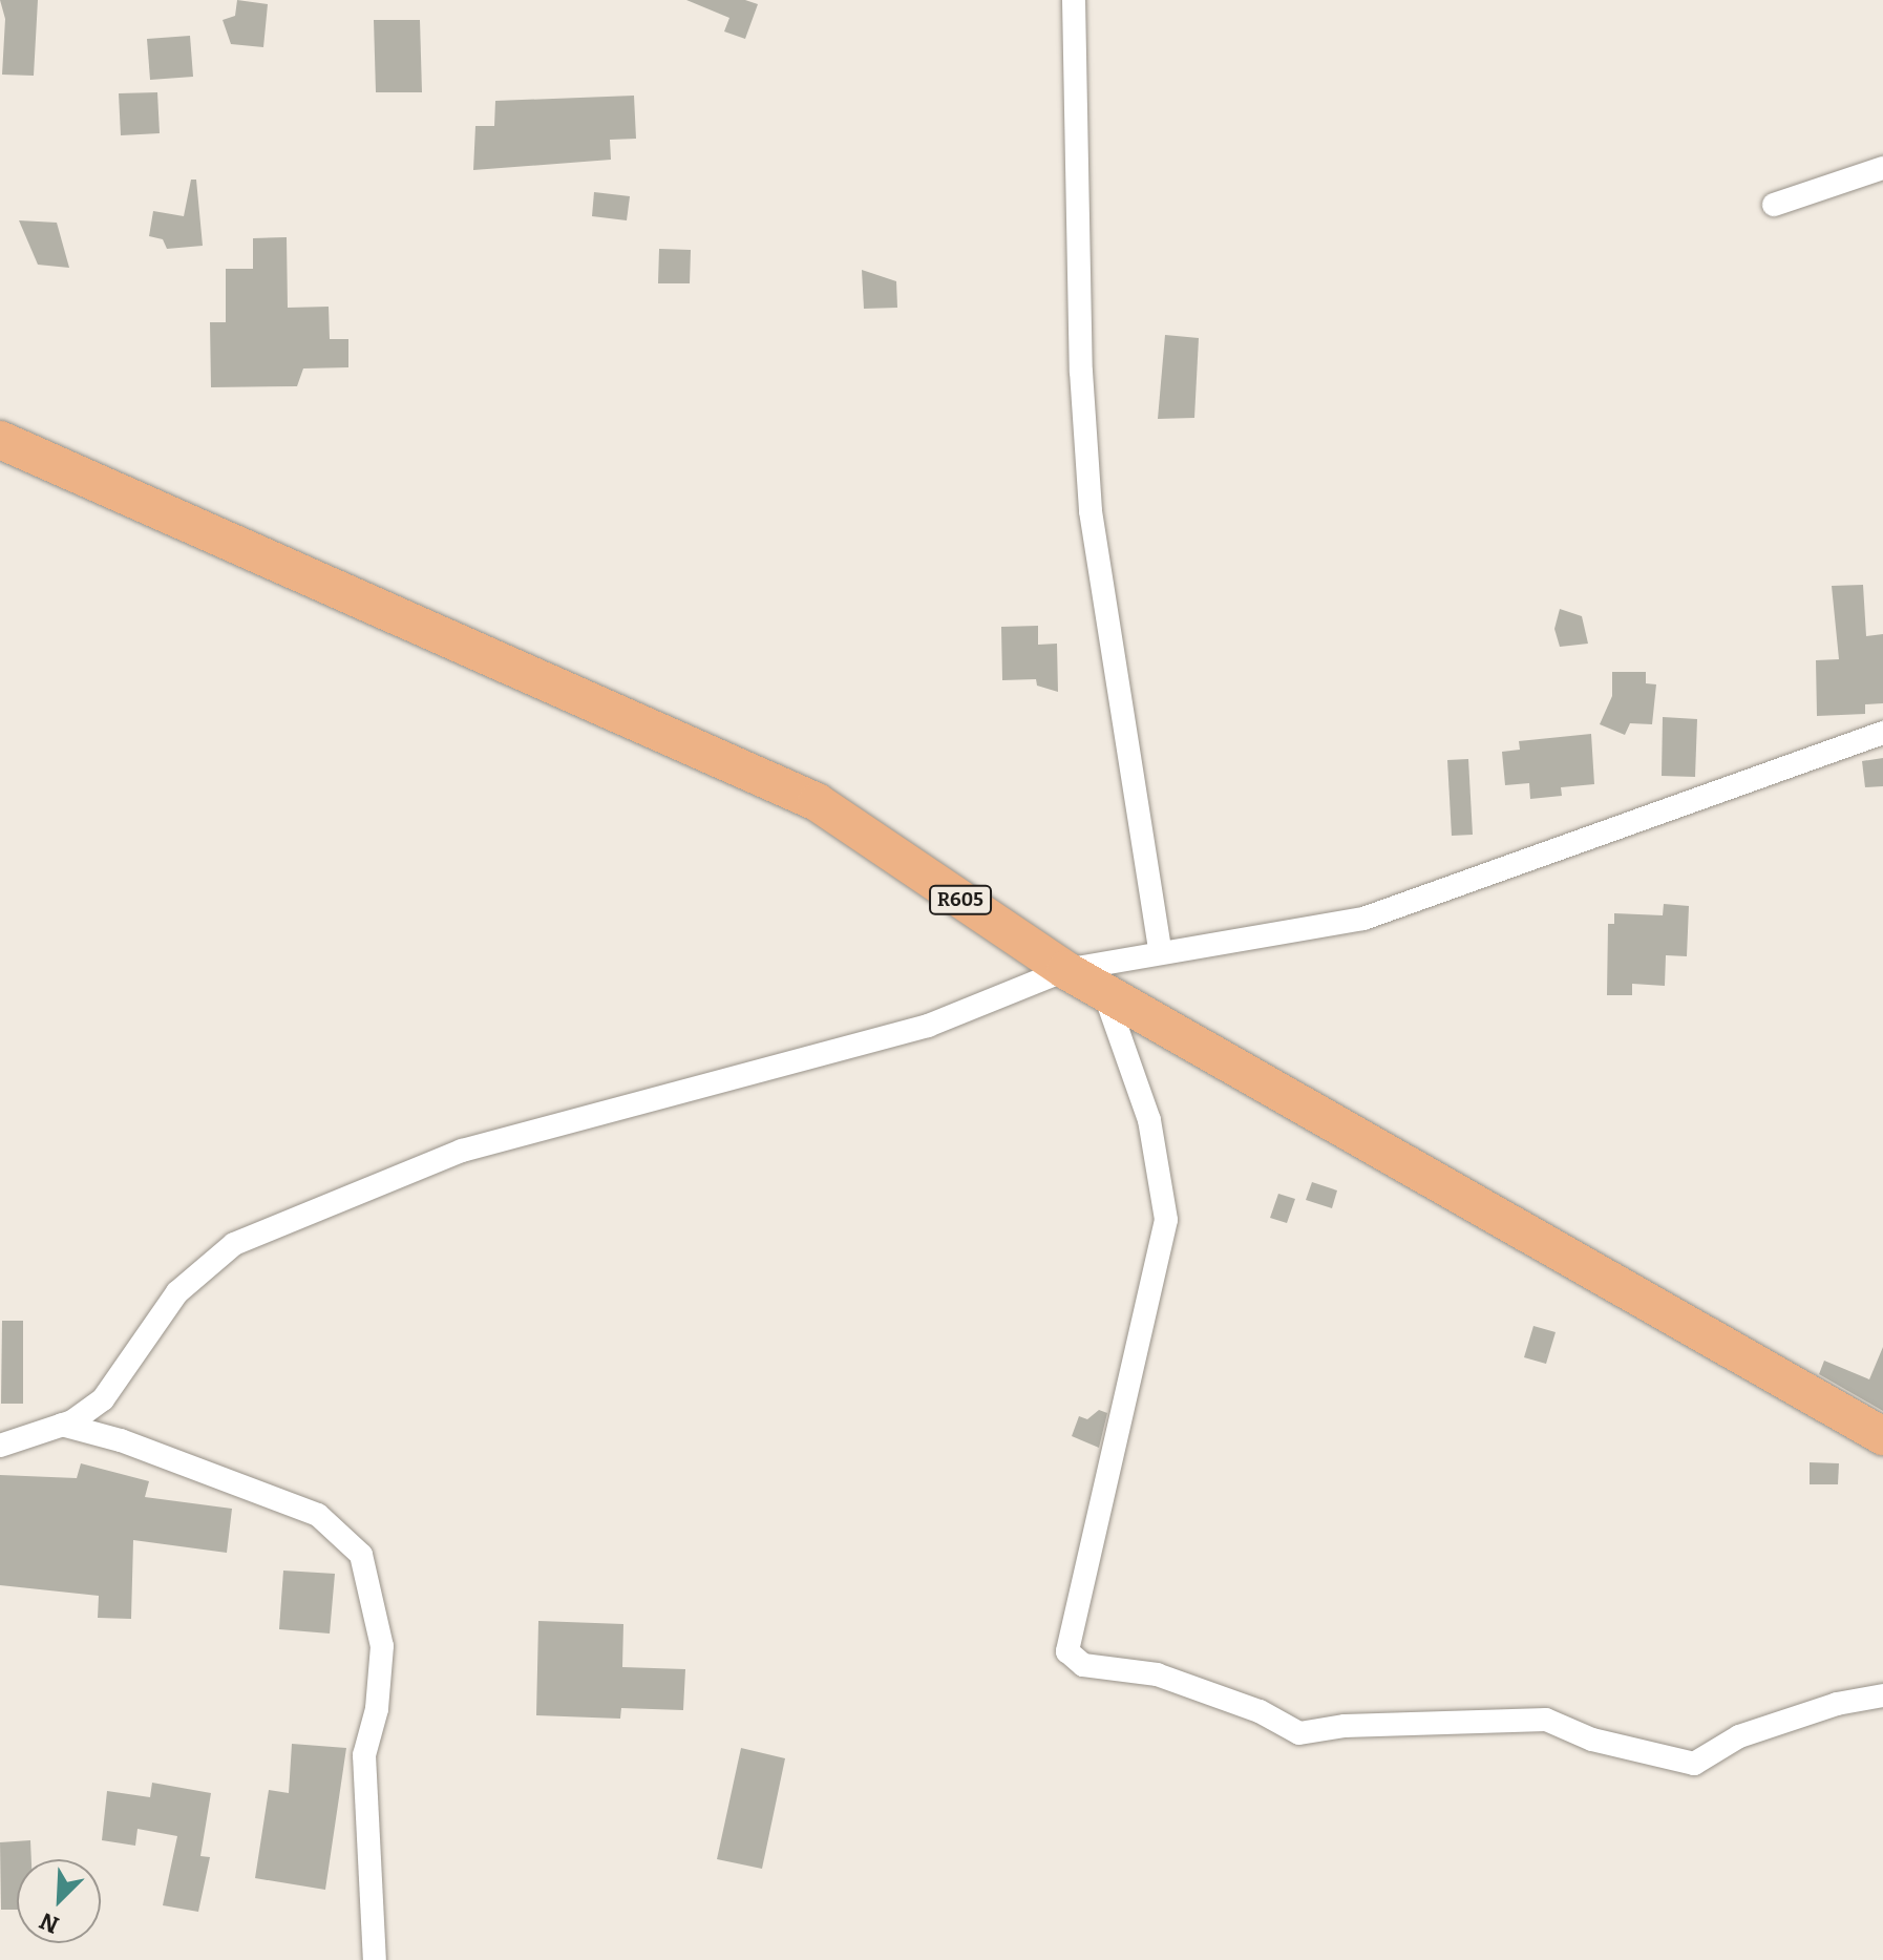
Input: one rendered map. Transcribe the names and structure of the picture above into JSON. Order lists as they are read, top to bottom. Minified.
{"streets":{"main road":["R605"]},"north":"bottom left"}
